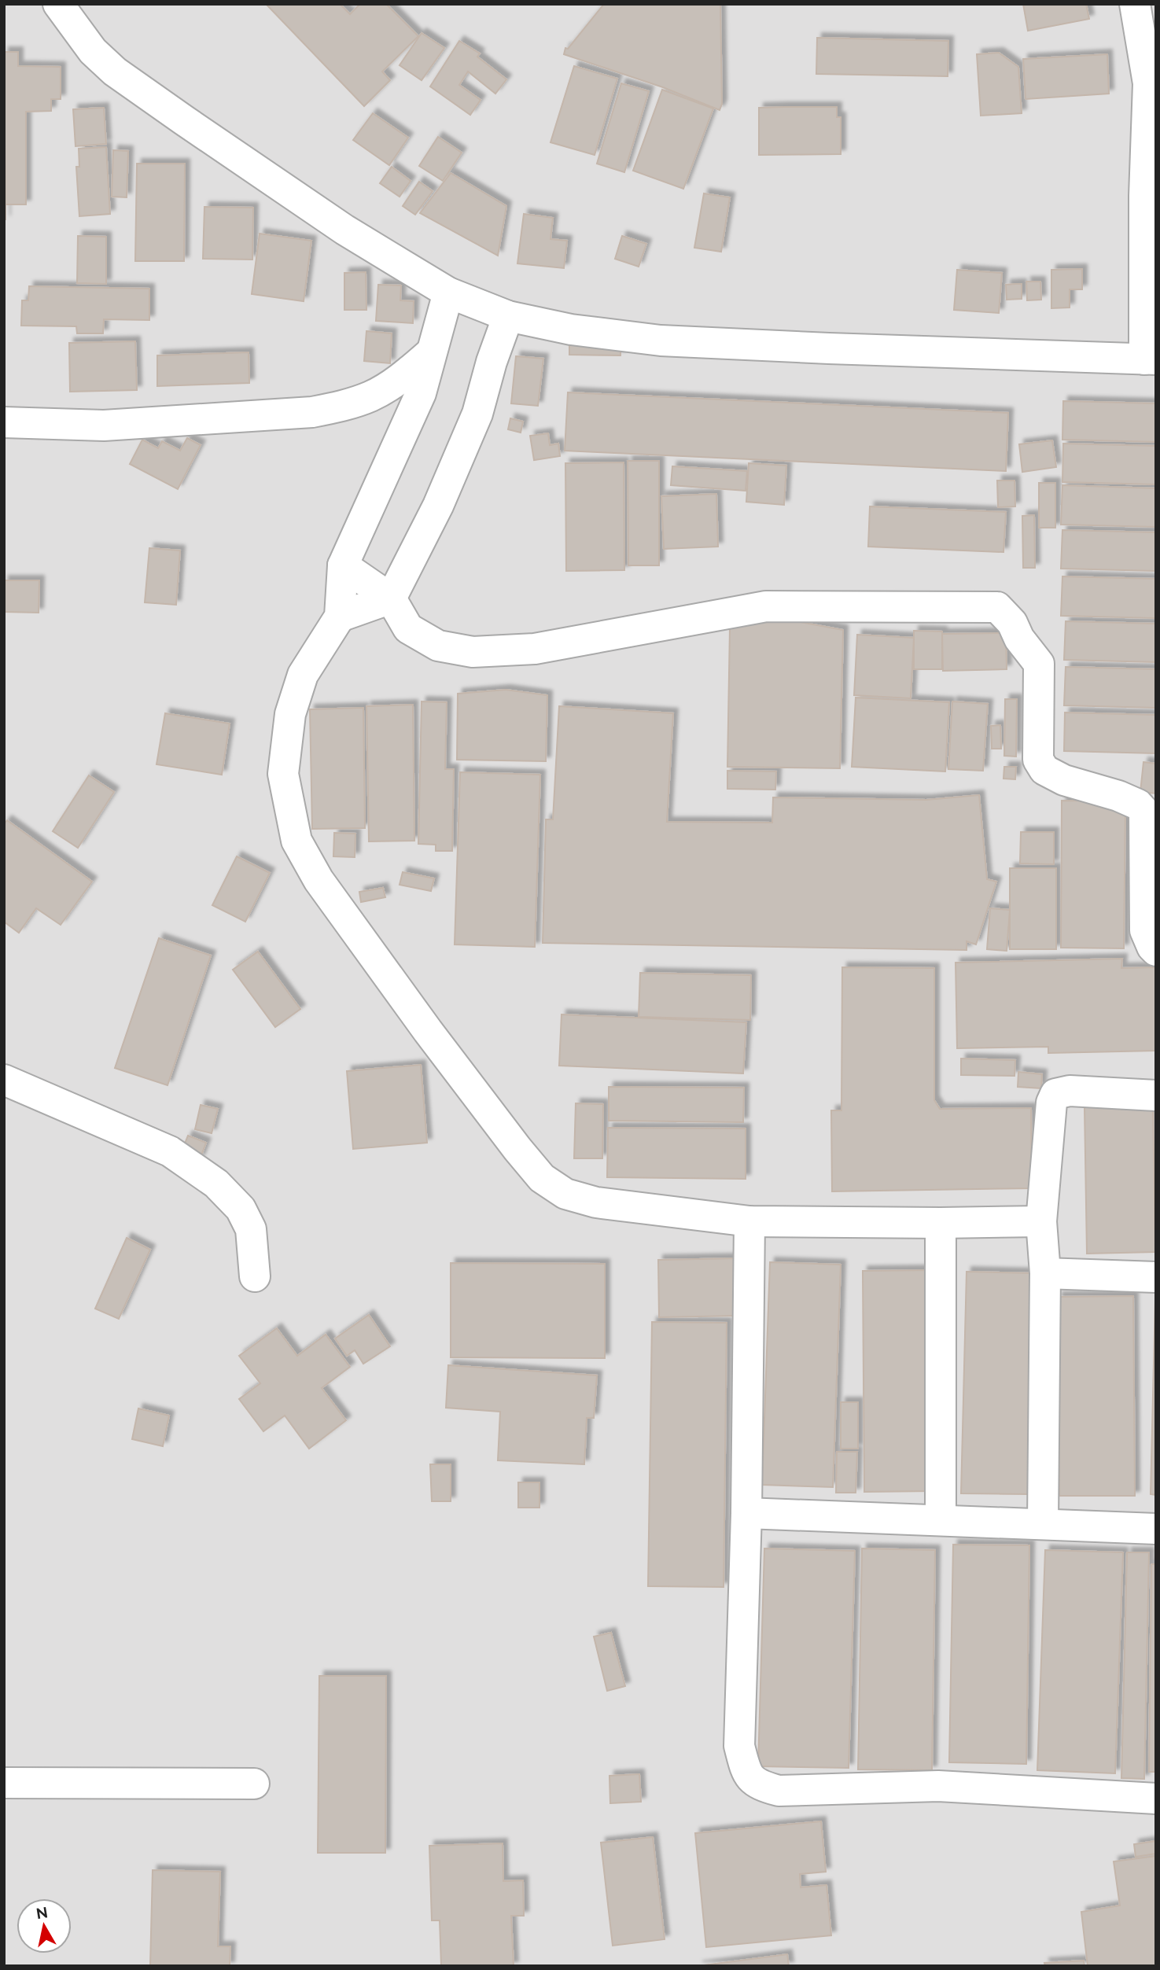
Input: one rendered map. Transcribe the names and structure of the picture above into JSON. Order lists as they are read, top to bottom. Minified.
{"north":"top"}
